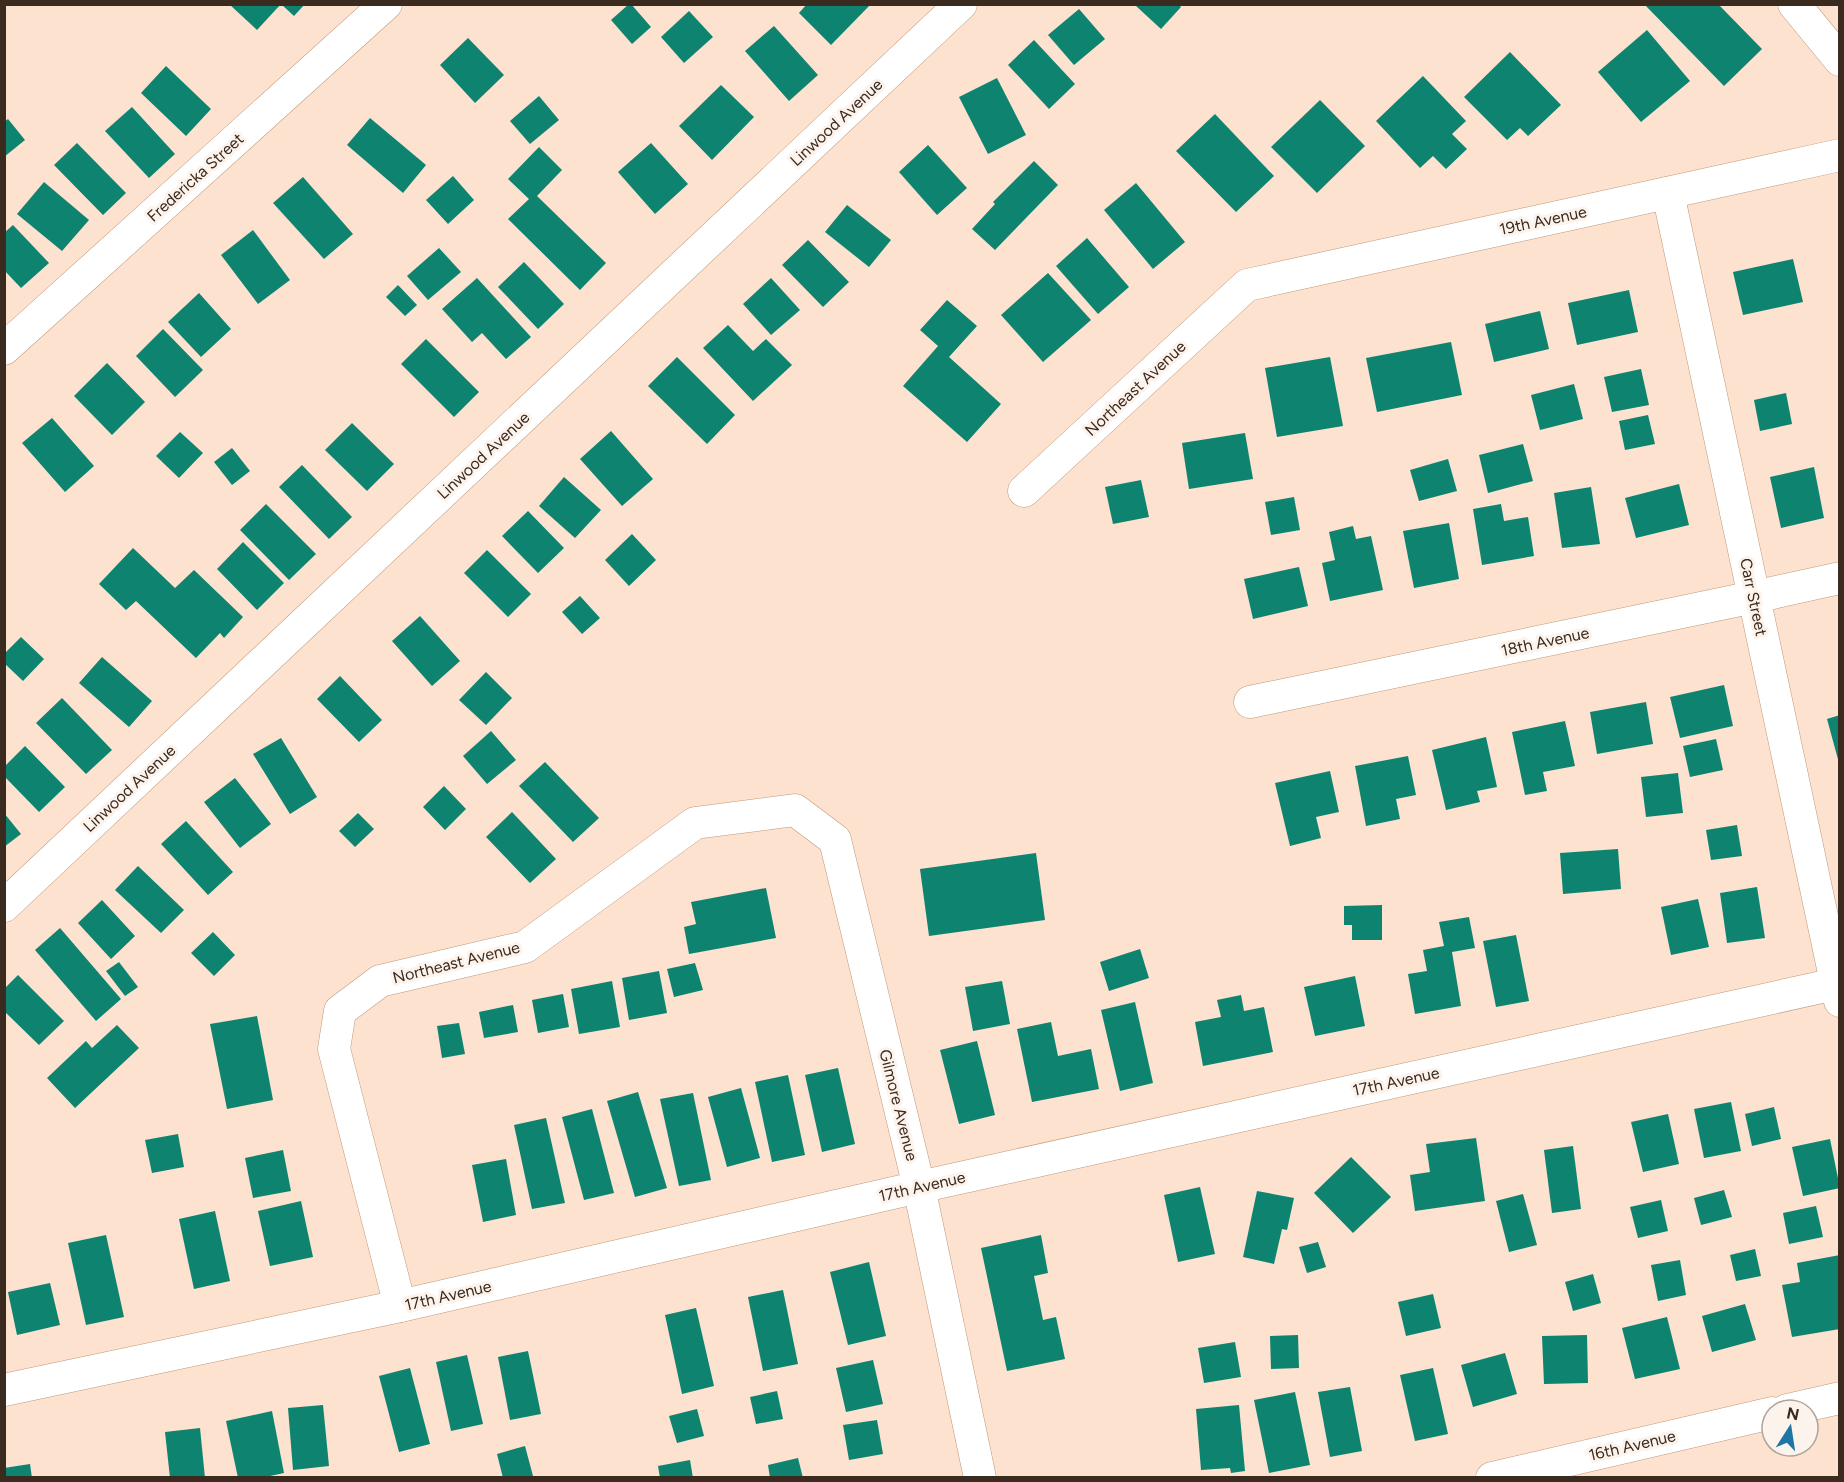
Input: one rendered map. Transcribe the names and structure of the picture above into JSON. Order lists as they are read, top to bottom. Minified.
{"streets":{"street":["Linwood Avenue","Fredericka Street","19th Avenue","Northeast Avenue","Carr Street","18th Avenue","17th Avenue","Gilmore Avenue","16th Avenue"]},"crossings":[["19th Avenue","Northeast Avenue"],["19th Avenue","Carr Street"],["Northeast Avenue","17th Avenue"],["Northeast Avenue","Gilmore Avenue"],["Carr Street","18th Avenue"],["Carr Street","17th Avenue"],["17th Avenue","Gilmore Avenue"]],"north":"top"}
